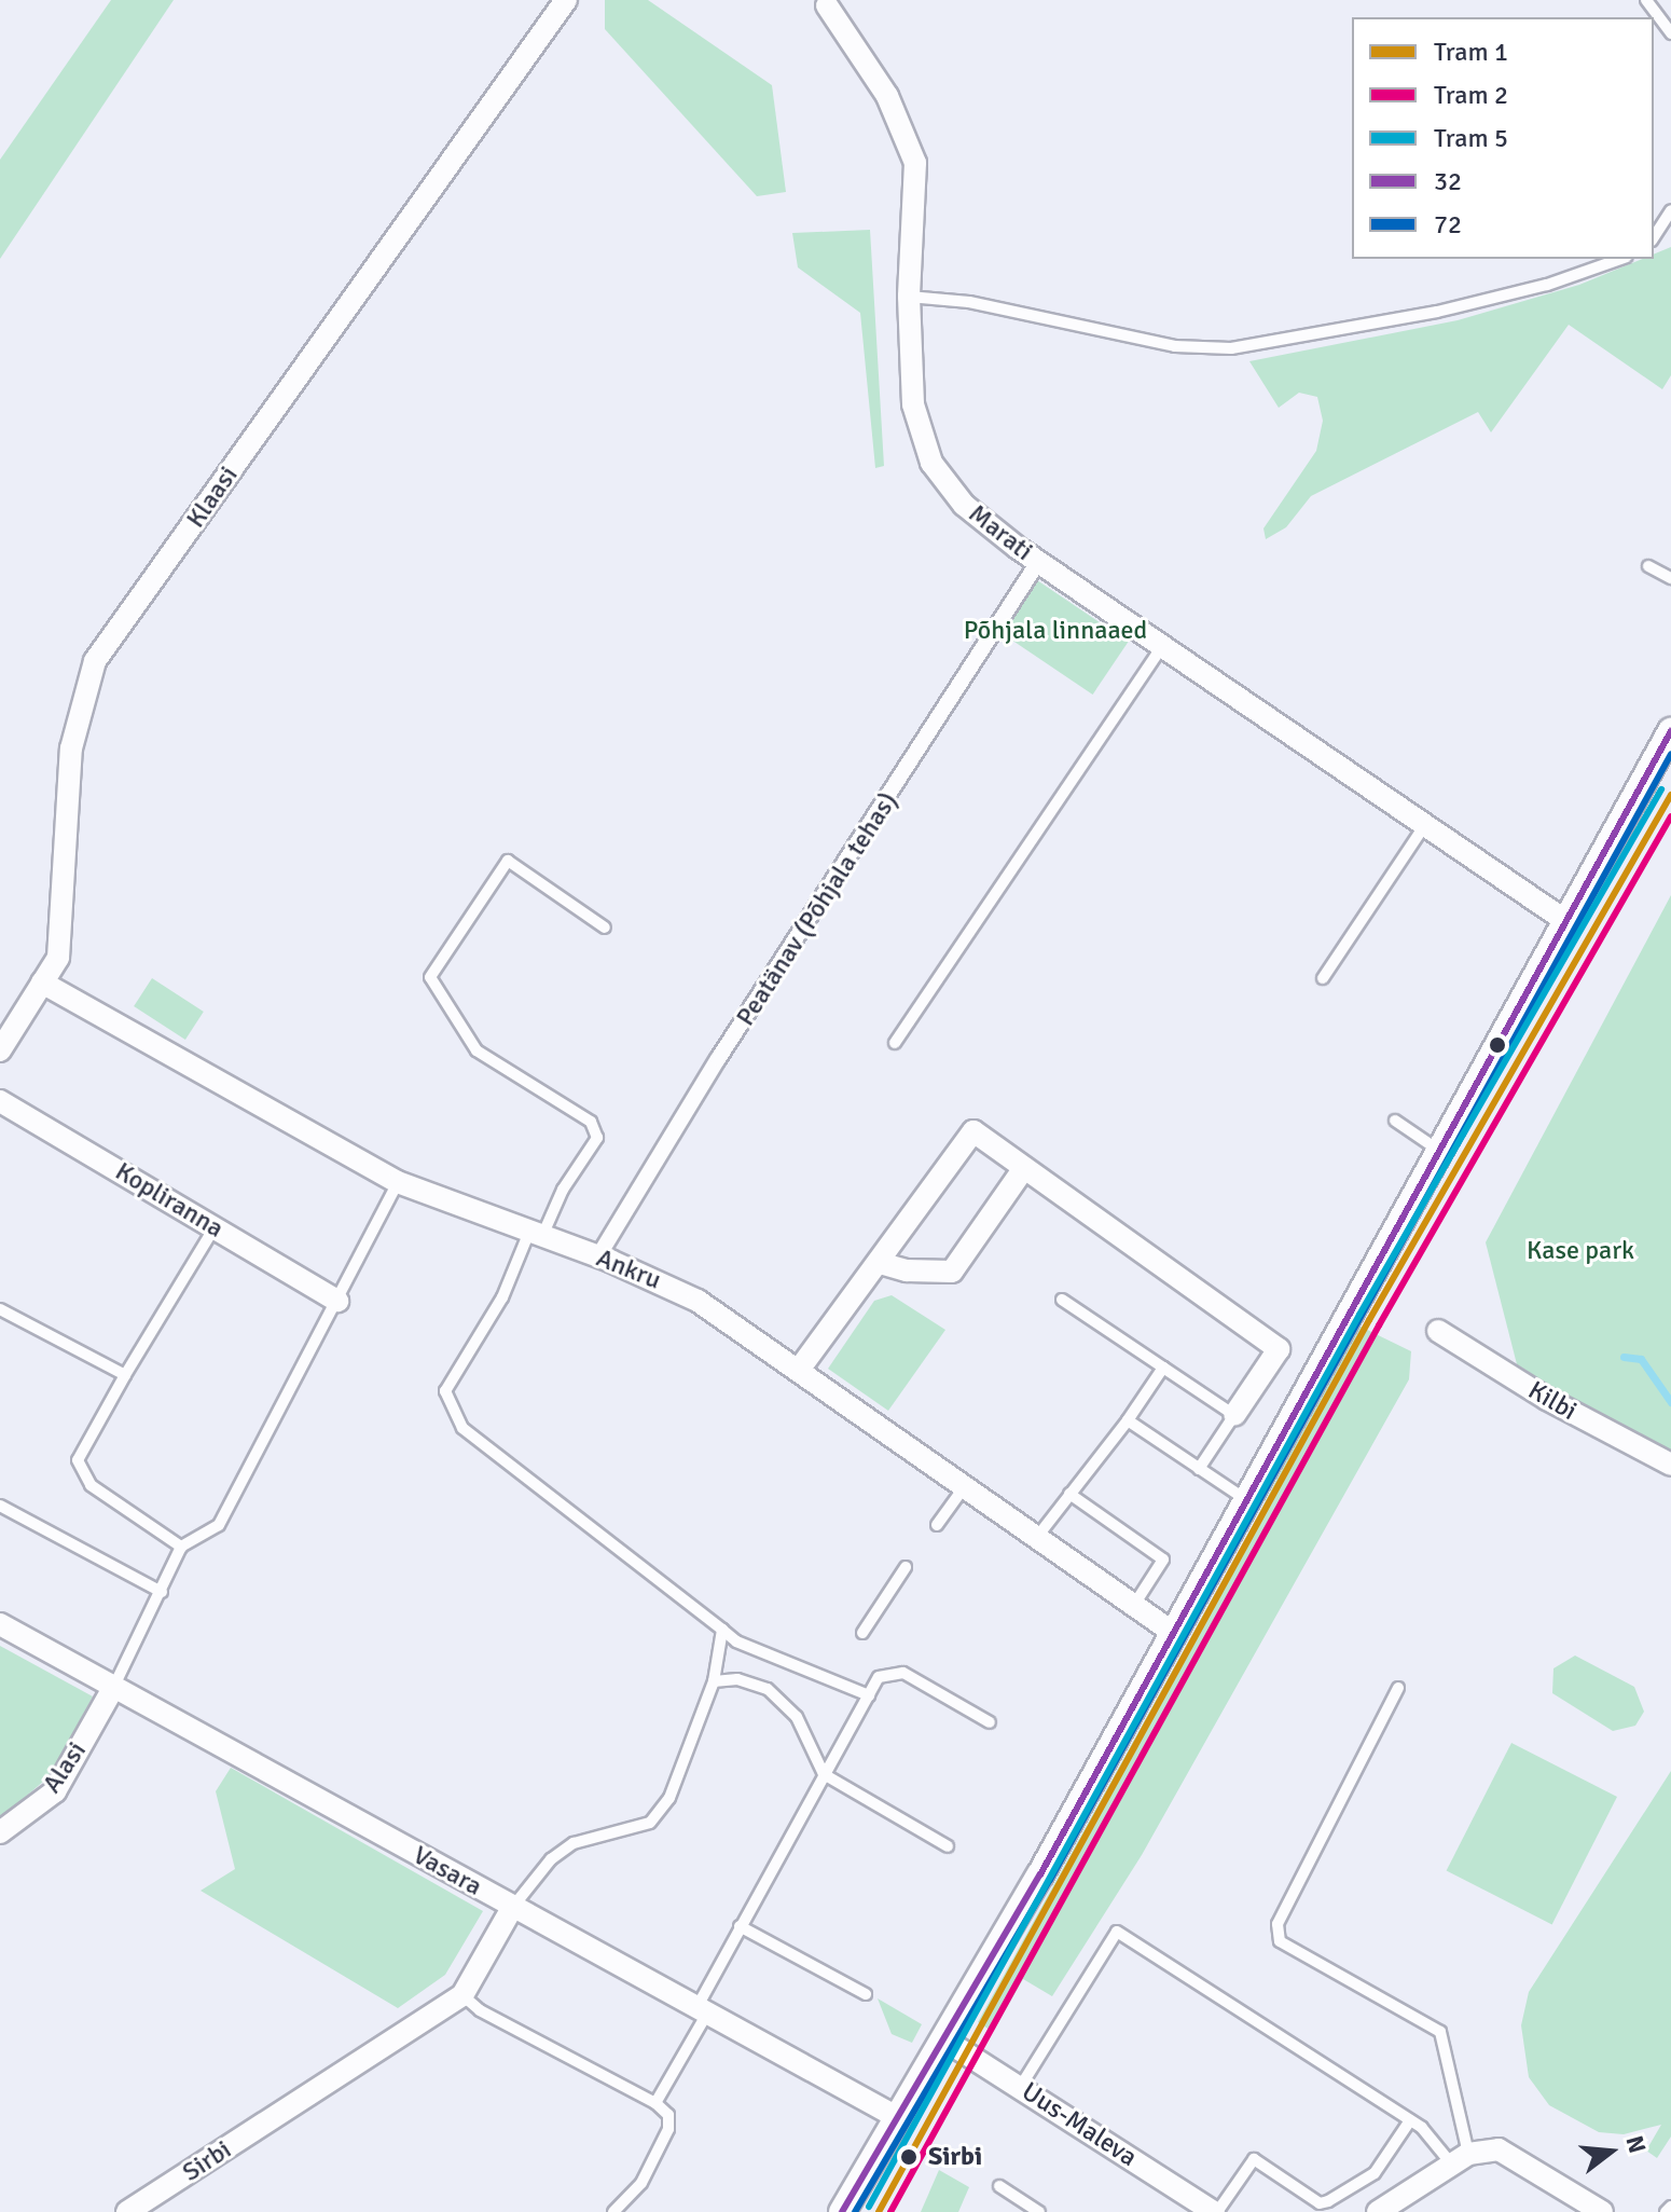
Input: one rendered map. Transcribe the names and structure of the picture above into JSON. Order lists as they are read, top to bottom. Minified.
{"streets":{"street":["Klaasi","Marati","Peatänav (Põhjala tehas)","Kopliranna","Ankru","Kilbi","Alasi","Vasara","Uus-Maleva","Sirbi"]},"crossings":[["Klaasi","Ankru"],["Marati","Peatänav (Põhjala tehas)"],["Peatänav (Põhjala tehas)","Ankru"],["Alasi","Vasara"],["Vasara","Sirbi"]],"parks":["Põhjala linnaaed","Kase park"],"places":["Sirbi"],"lines":["transit line 32","transit line 72","tram line 5","tram line 1","tram line 2"],"legend":["Tram 1","Tram 2","Tram 5","32","72"],"north":"right"}
